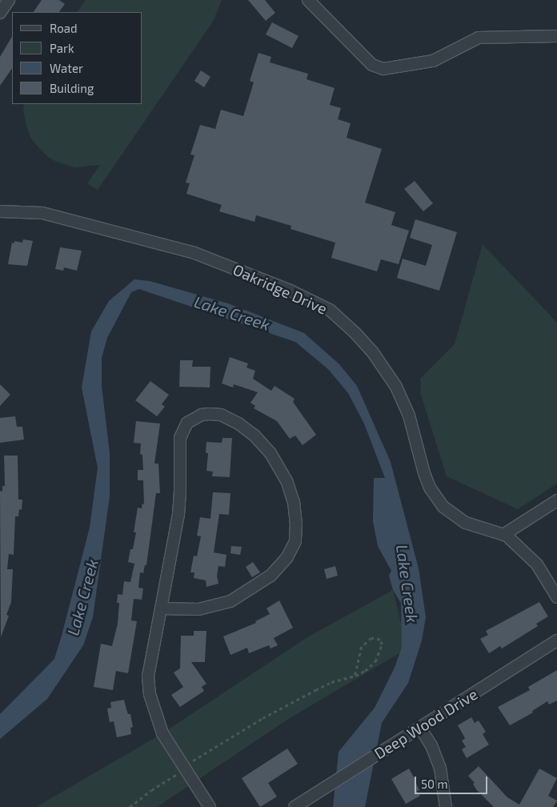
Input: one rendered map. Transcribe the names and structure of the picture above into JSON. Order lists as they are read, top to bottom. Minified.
{"streets":{"street":["Oakridge Drive","Deep Wood Drive"]},"water":["Lake Creek"],"legend":["Road","Park","Water","Building"],"scale_bar":"50 m"}
